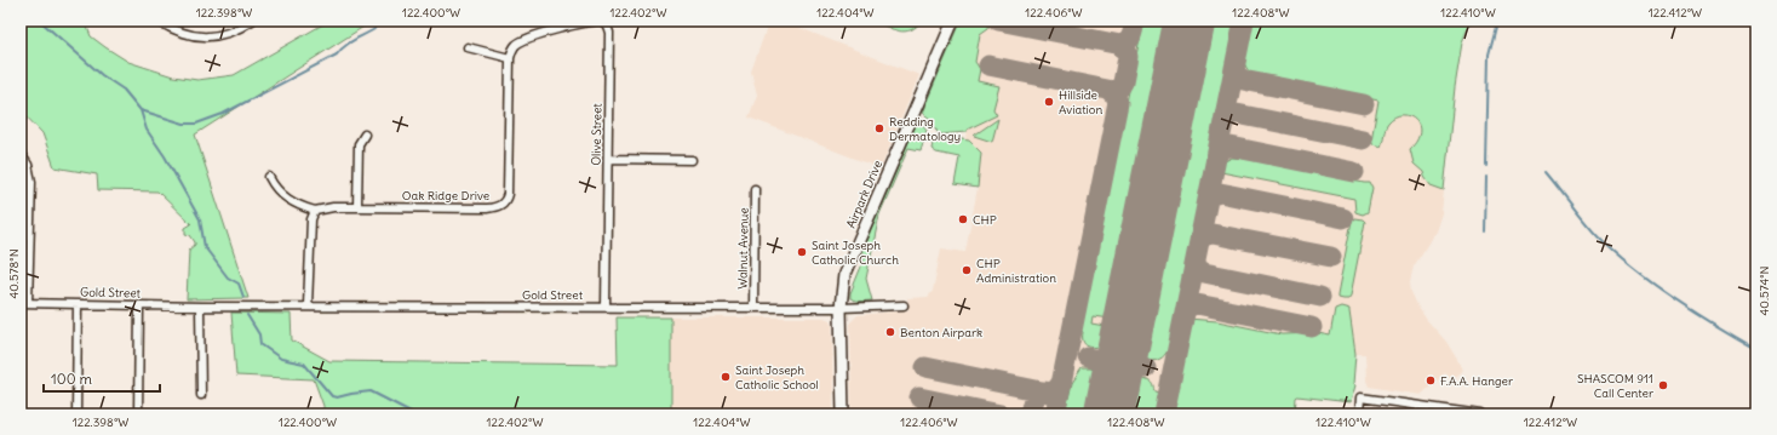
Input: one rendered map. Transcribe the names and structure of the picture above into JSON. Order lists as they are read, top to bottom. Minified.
{"streets":{"street":["Olive Street","Airpark Drive","Oak Ridge Drive","Walnut Avenue","Gold Street"]},"crossings":[["Olive Street","Oak Ridge Drive"],["Olive Street","Gold Street"],["Airpark Drive","Gold Street"],["Walnut Avenue","Gold Street"]],"places":["Hillside Aviation","Redding Dermatology","CHP","Saint Joseph Catholic Church","CHP Administration","Benton Airpark","Saint Joseph Catholic School","F.A.A. Hanger","SHASCOM 911 Call Center"],"scale_bar":"100 m","coordinates":["122.398°W","122.400°W","122.402°W","122.404°W","122.406°W","122.408°W","122.410°W","122.412°W","40.578°N","40.574°N"]}
